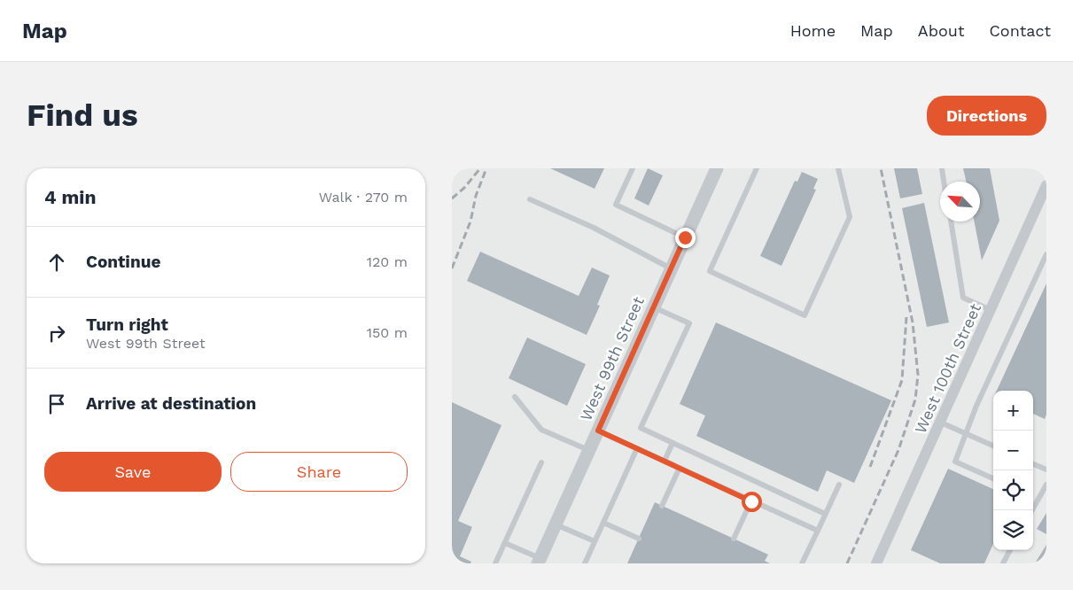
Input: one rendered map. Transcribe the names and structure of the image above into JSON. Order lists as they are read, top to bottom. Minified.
{"streets":{"street":["West 99th Street","West 100th Street"]},"north":"top left","page":{"header":"Map","nav":["Home","Map","About","Contact"],"buttons":["Directions",["Save","Share"]],"title":"Find us","heading":["4 min","Walk · 270 m"],"list":[["Continue","120 m"],["Turn right","West 99th Street","150 m"],"Arrive at destination"],"map_buttons":["+","−"]}}
